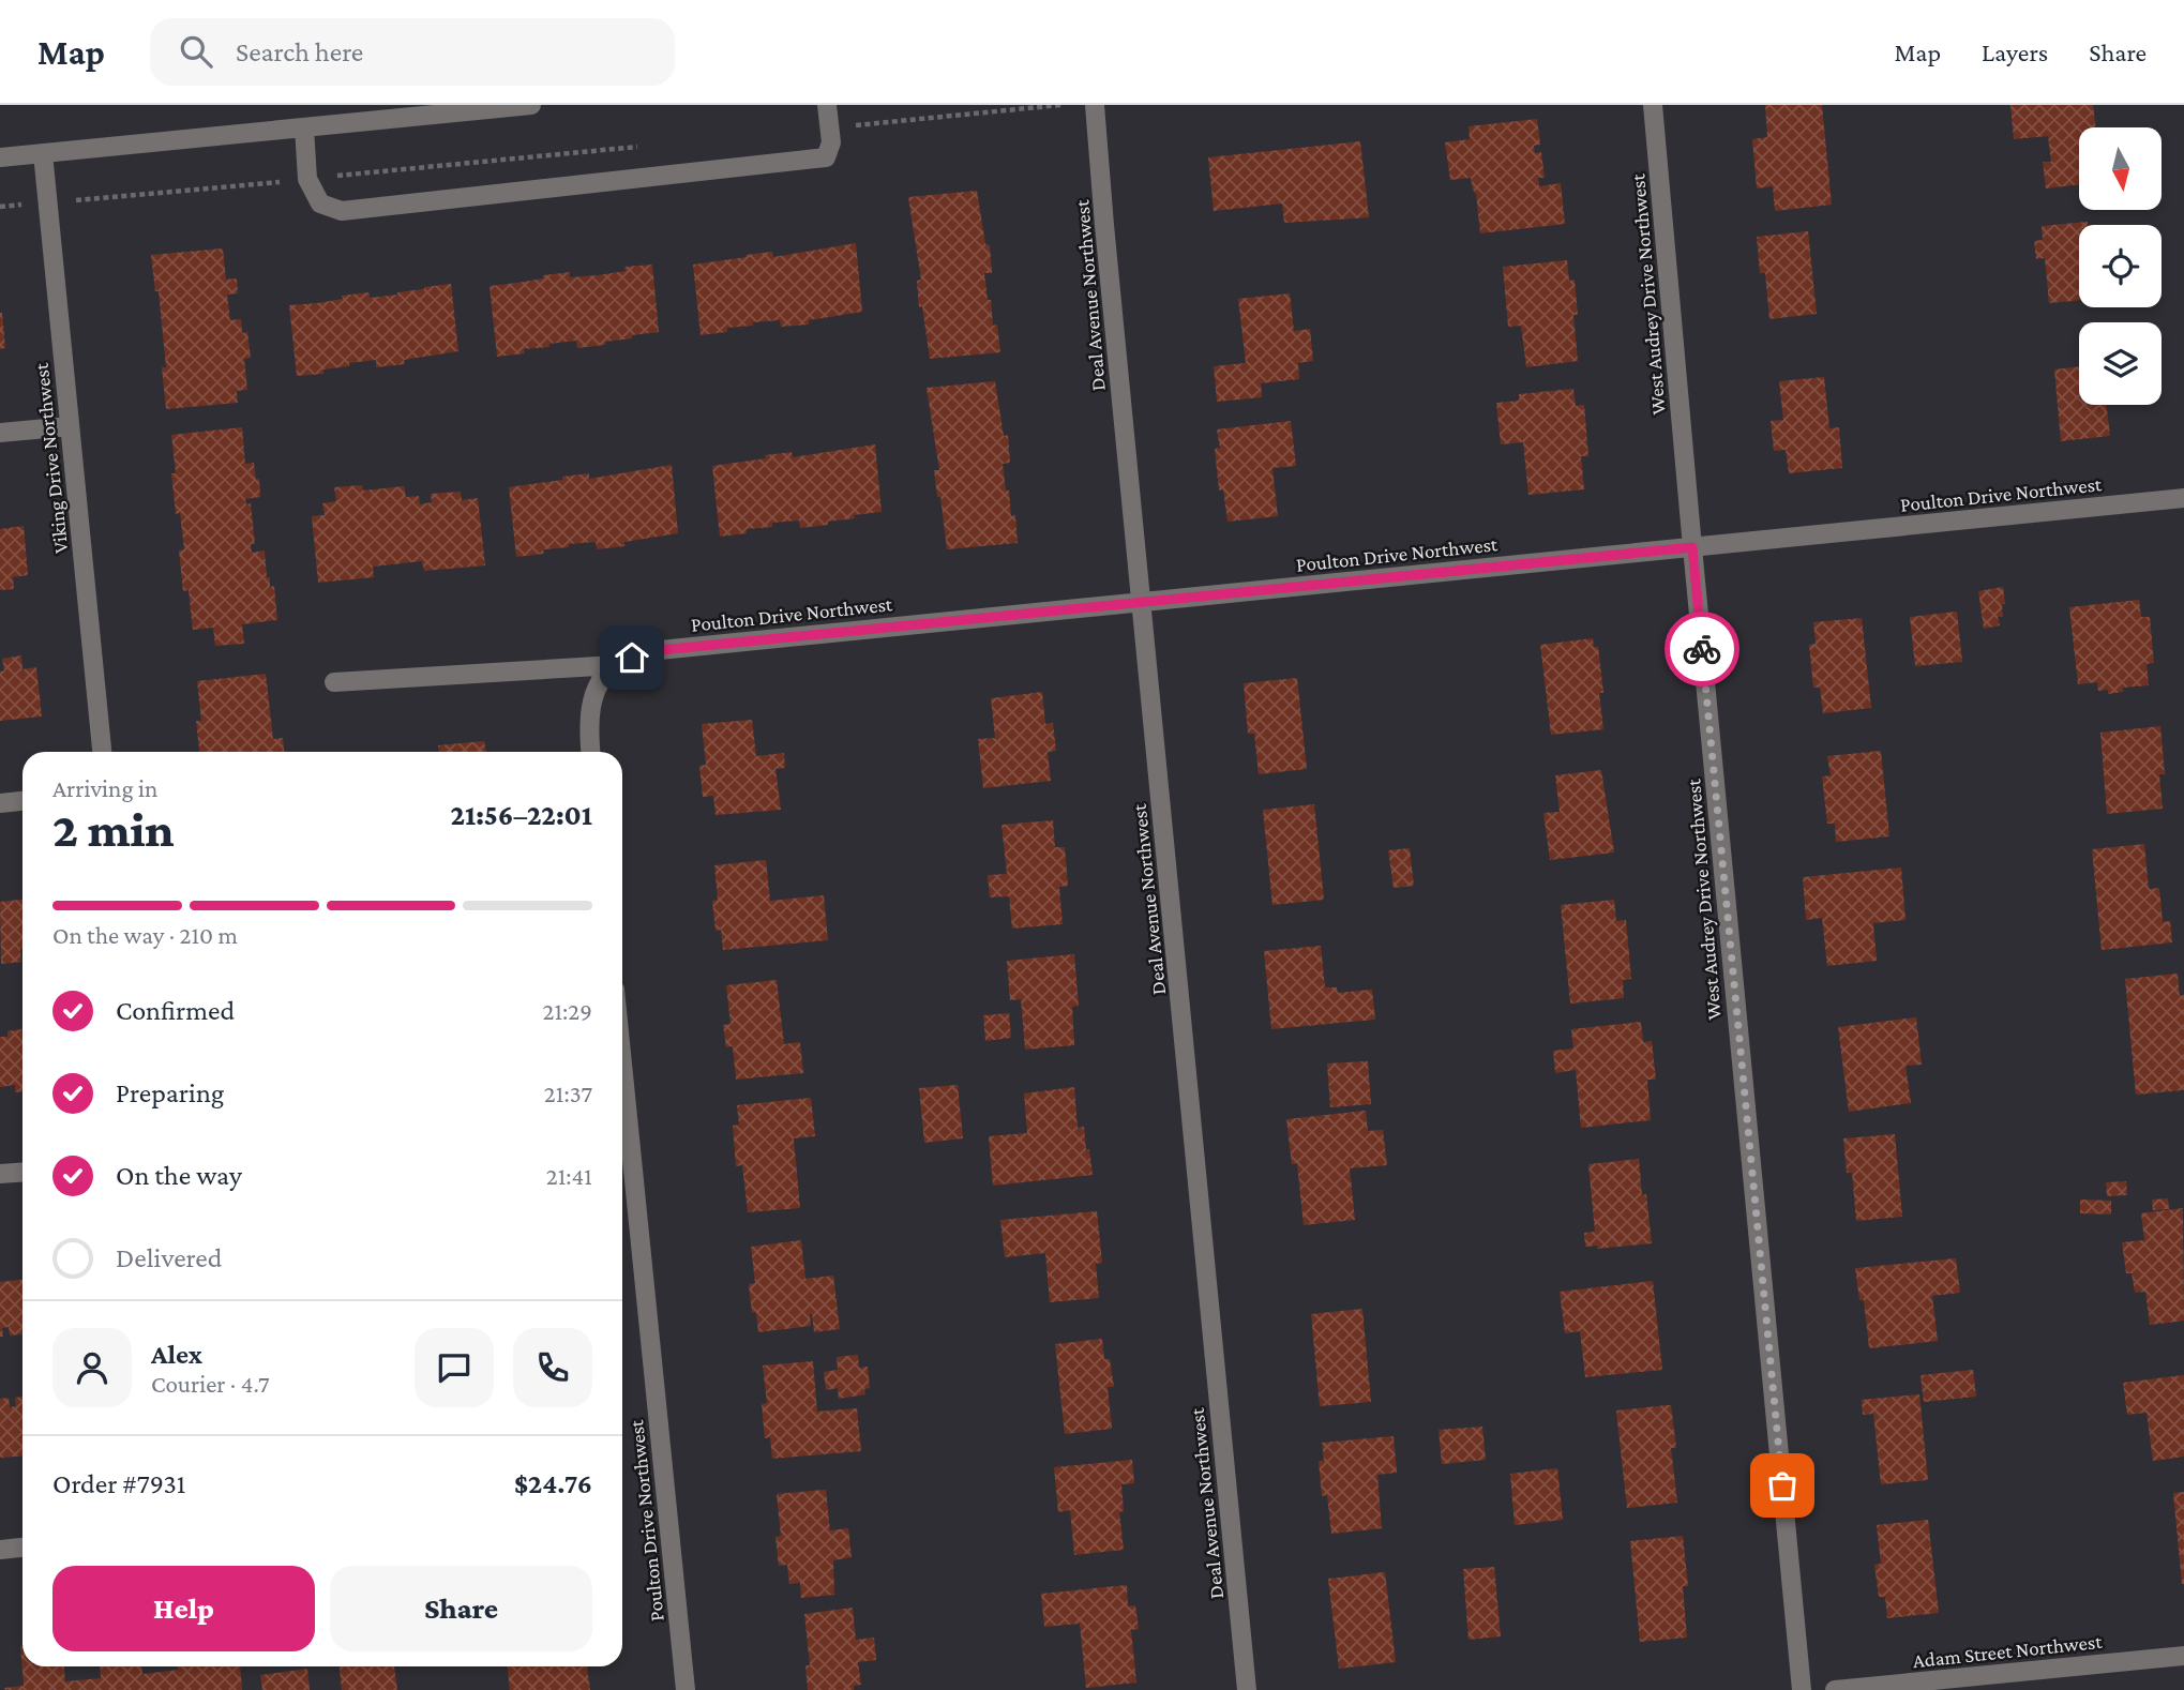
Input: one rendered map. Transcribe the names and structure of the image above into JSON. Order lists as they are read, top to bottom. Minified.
{"streets":{"street":["West Audrey Drive Northwest","Deal Avenue Northwest","Viking Drive Northwest","Poulton Drive Northwest","Adam Street Northwest"]},"crossings":[["West Audrey Drive Northwest","Poulton Drive Northwest"],["Deal Avenue Northwest","Poulton Drive Northwest"]],"north":"bottom","page":{"header":"Map","search":"Search here","nav":["Map","Layers","Share"],"heading":["2 min","Arriving in","21:56–22:01"],"panel":["Alex","Courier · 4.7","Order #7931","$24.76"],"bar":"On the way · 210 m","list":[["Confirmed","21:29"],["Preparing","21:37"],["On the way","21:41"],"Delivered"],"buttons":["Help","Share"]}}
